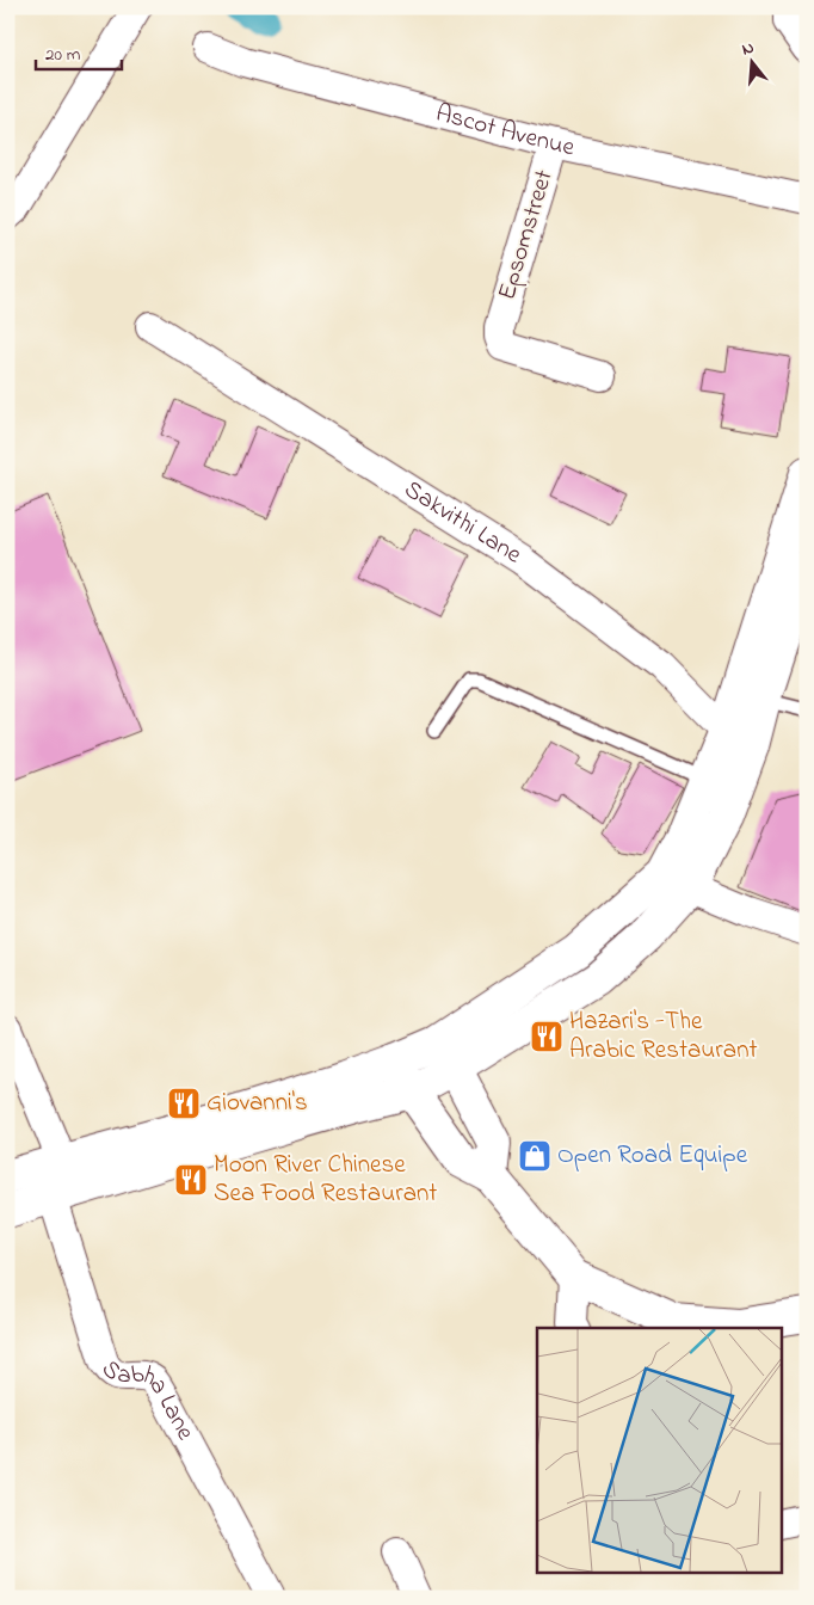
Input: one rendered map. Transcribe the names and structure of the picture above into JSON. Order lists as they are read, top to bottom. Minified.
{"streets":{"street":["Ascot Avenue","Epsomstreet","Sakvithi Lane","Sabha Lane"]},"crossings":[["Ascot Avenue","Epsomstreet"]],"places":{"restaurant":["Hazari's -The Arabic Restaurant","Giovanni's","Moon River Chinese Sea Food Restaurant"],"shop":["Open Road Equipe"]},"scale_bar":"20 m","north":"top"}
